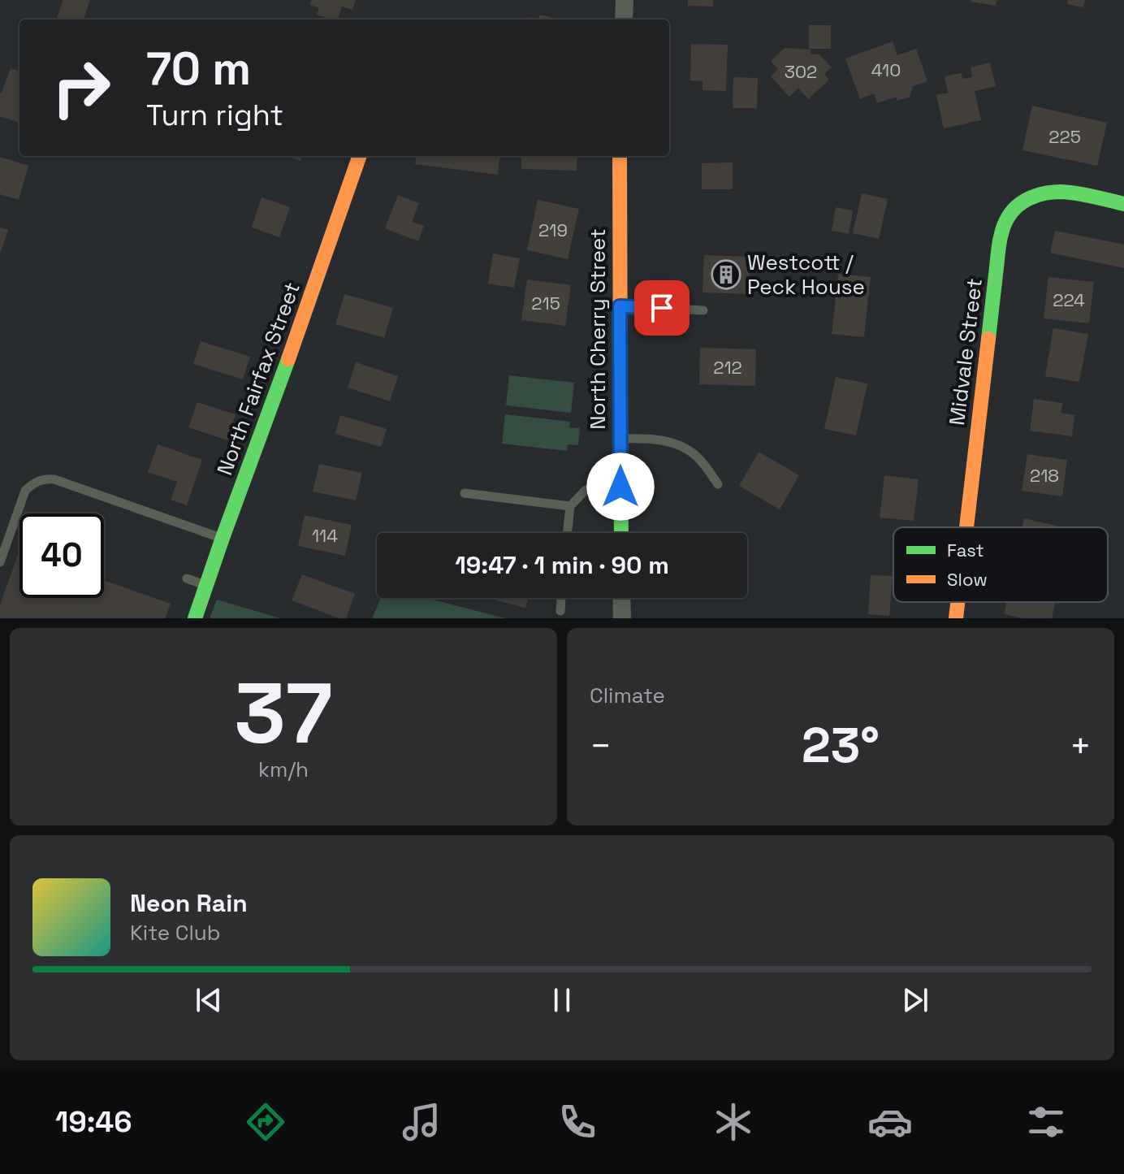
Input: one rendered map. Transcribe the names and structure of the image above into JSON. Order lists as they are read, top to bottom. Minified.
{"streets":{"street":["North Cherry Street","Midvale Street","North Fairfax Street"]},"places":{"building":["Westcott / Peck House"]},"house_numbers":["410","302","225","219","224","215","212","218","114"],"legend":["Fast","Slow"],"page":{"turn":["70 m","Turn right"],"limit":"40","trip":"19:47 · 1 min · 90 m","tile":[["37","km/h"],"Climate"],"heat":["−","23°","+"],"song":["Neon Rain","Kite Club"],"tabs":"19:46"}}
